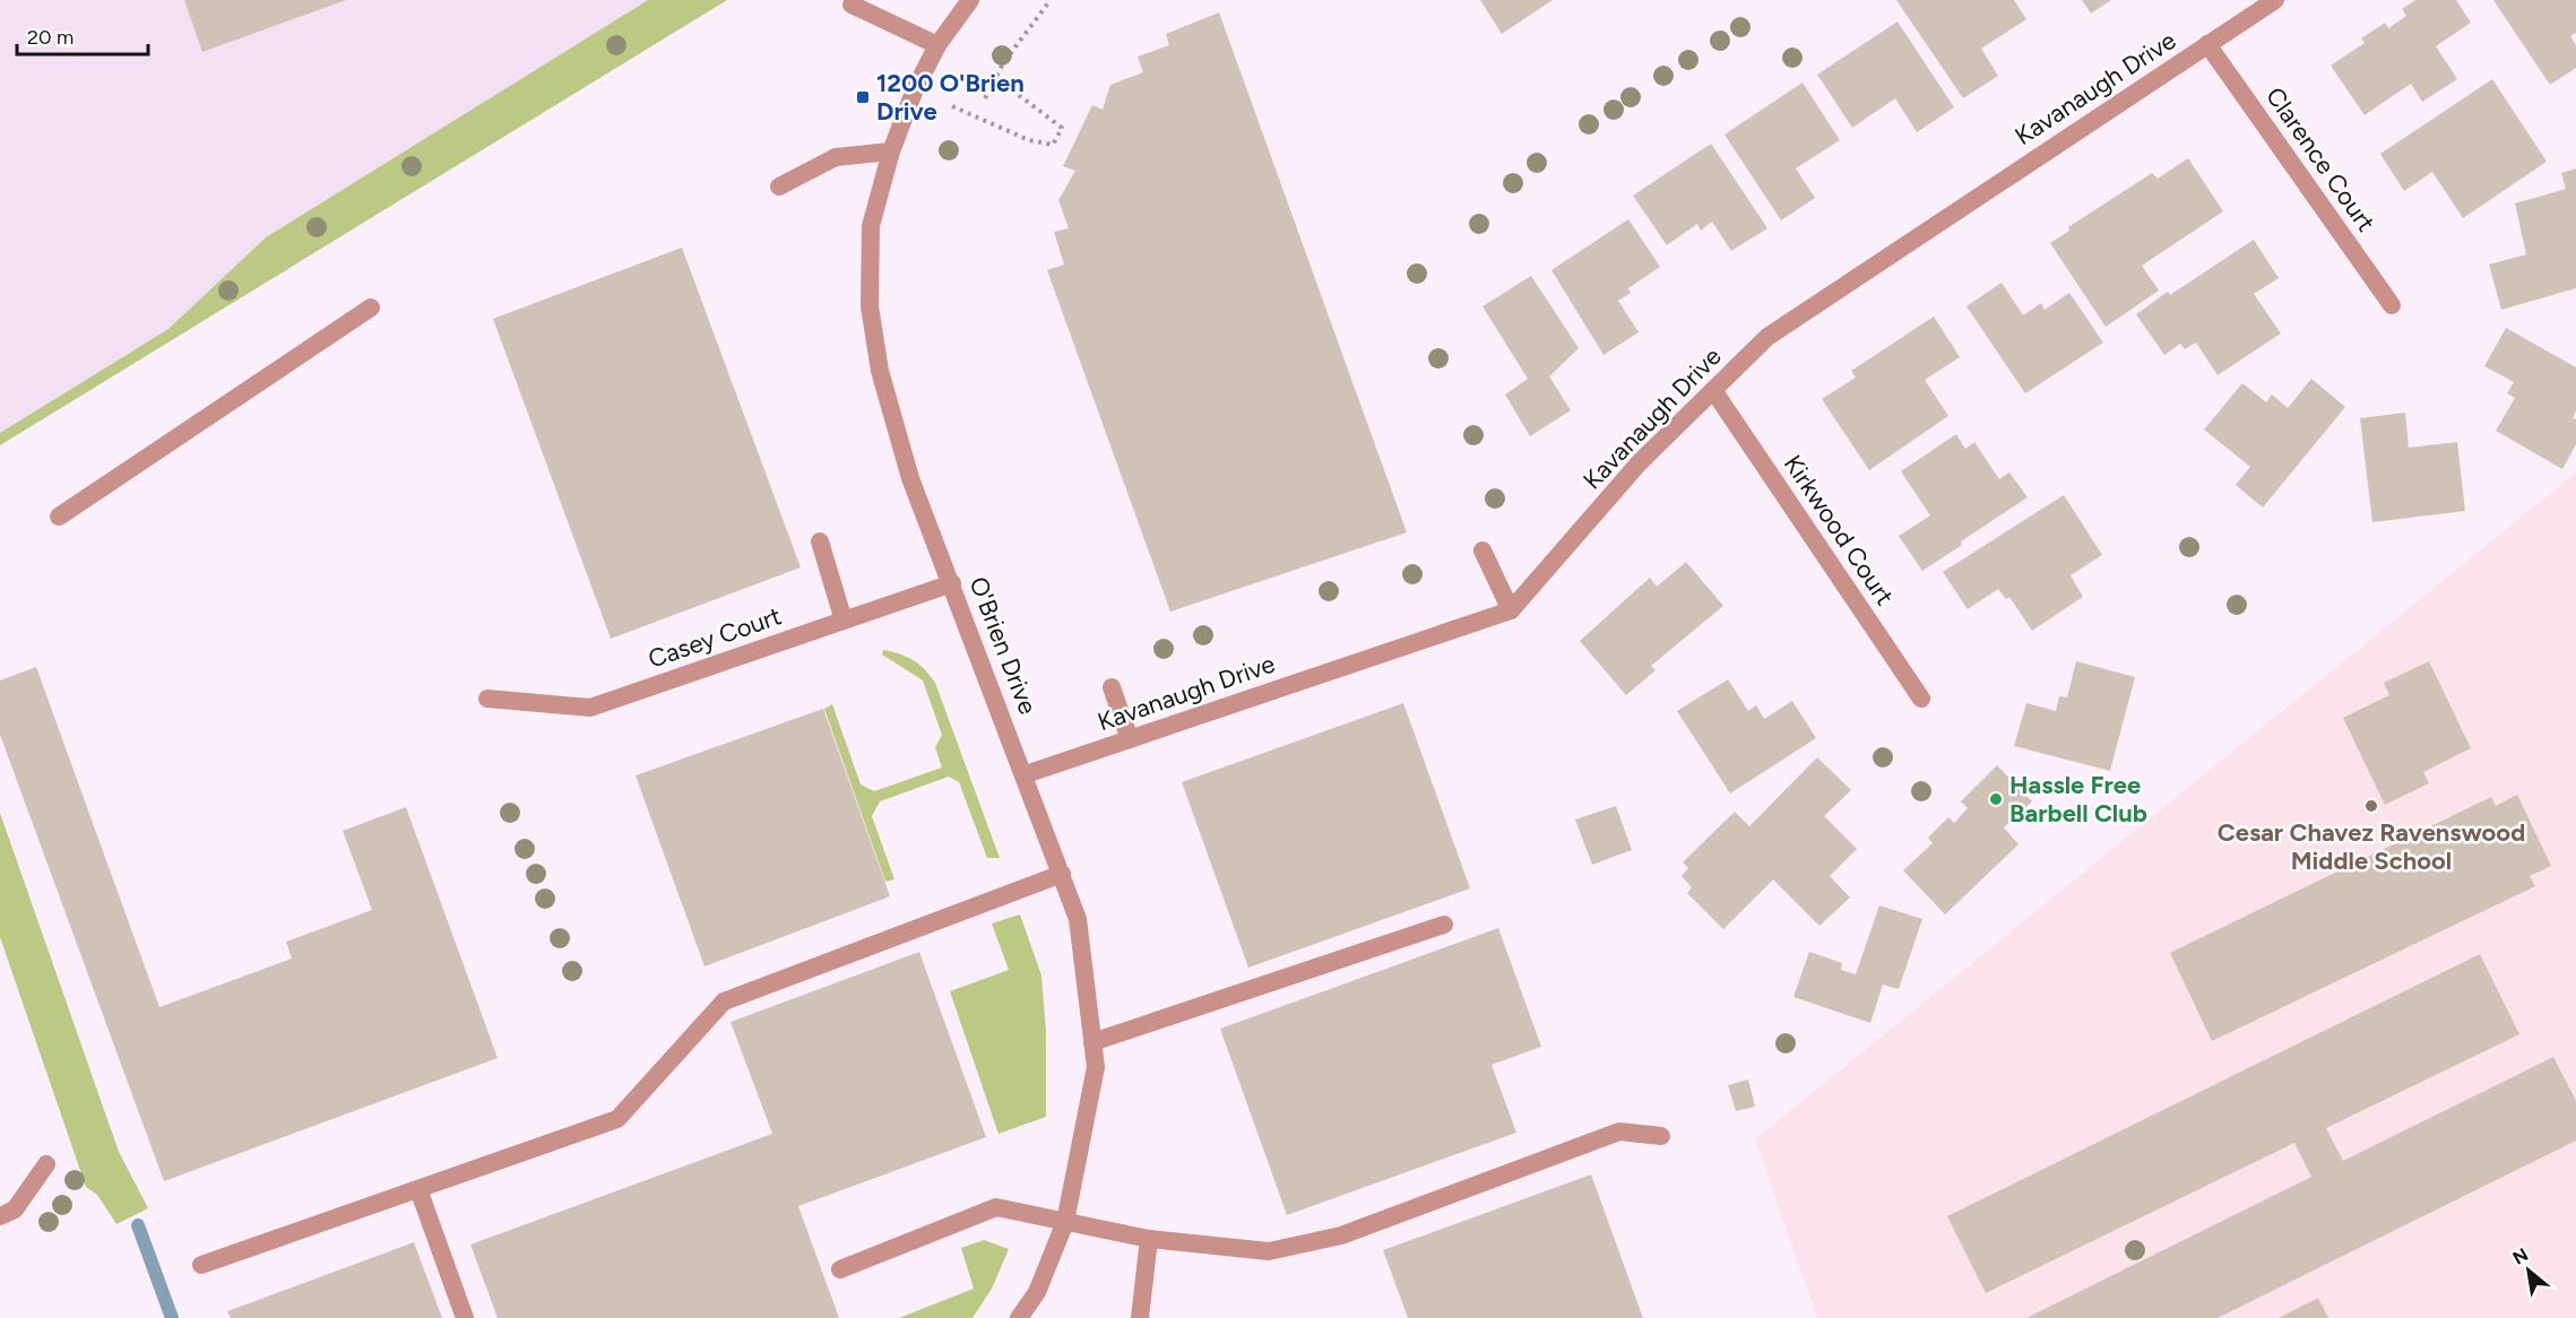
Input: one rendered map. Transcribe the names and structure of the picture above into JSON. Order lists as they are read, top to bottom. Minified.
{"streets":{"street":["Kavanaugh Drive","Clarence Court","Kirkwood Court","Casey Court","O'Brien Drive"]},"crossings":[["Kavanaugh Drive","Clarence Court"],["Kavanaugh Drive","Kirkwood Court"],["Kavanaugh Drive","O'Brien Drive"],["Casey Court","O'Brien Drive"]],"places":{"transit":["1200 O'Brien Drive"],"other":["Hassle Free Barbell Club","Cesar Chavez Ravenswood Middle School"]},"scale_bar":"20 m","north":"top left"}
